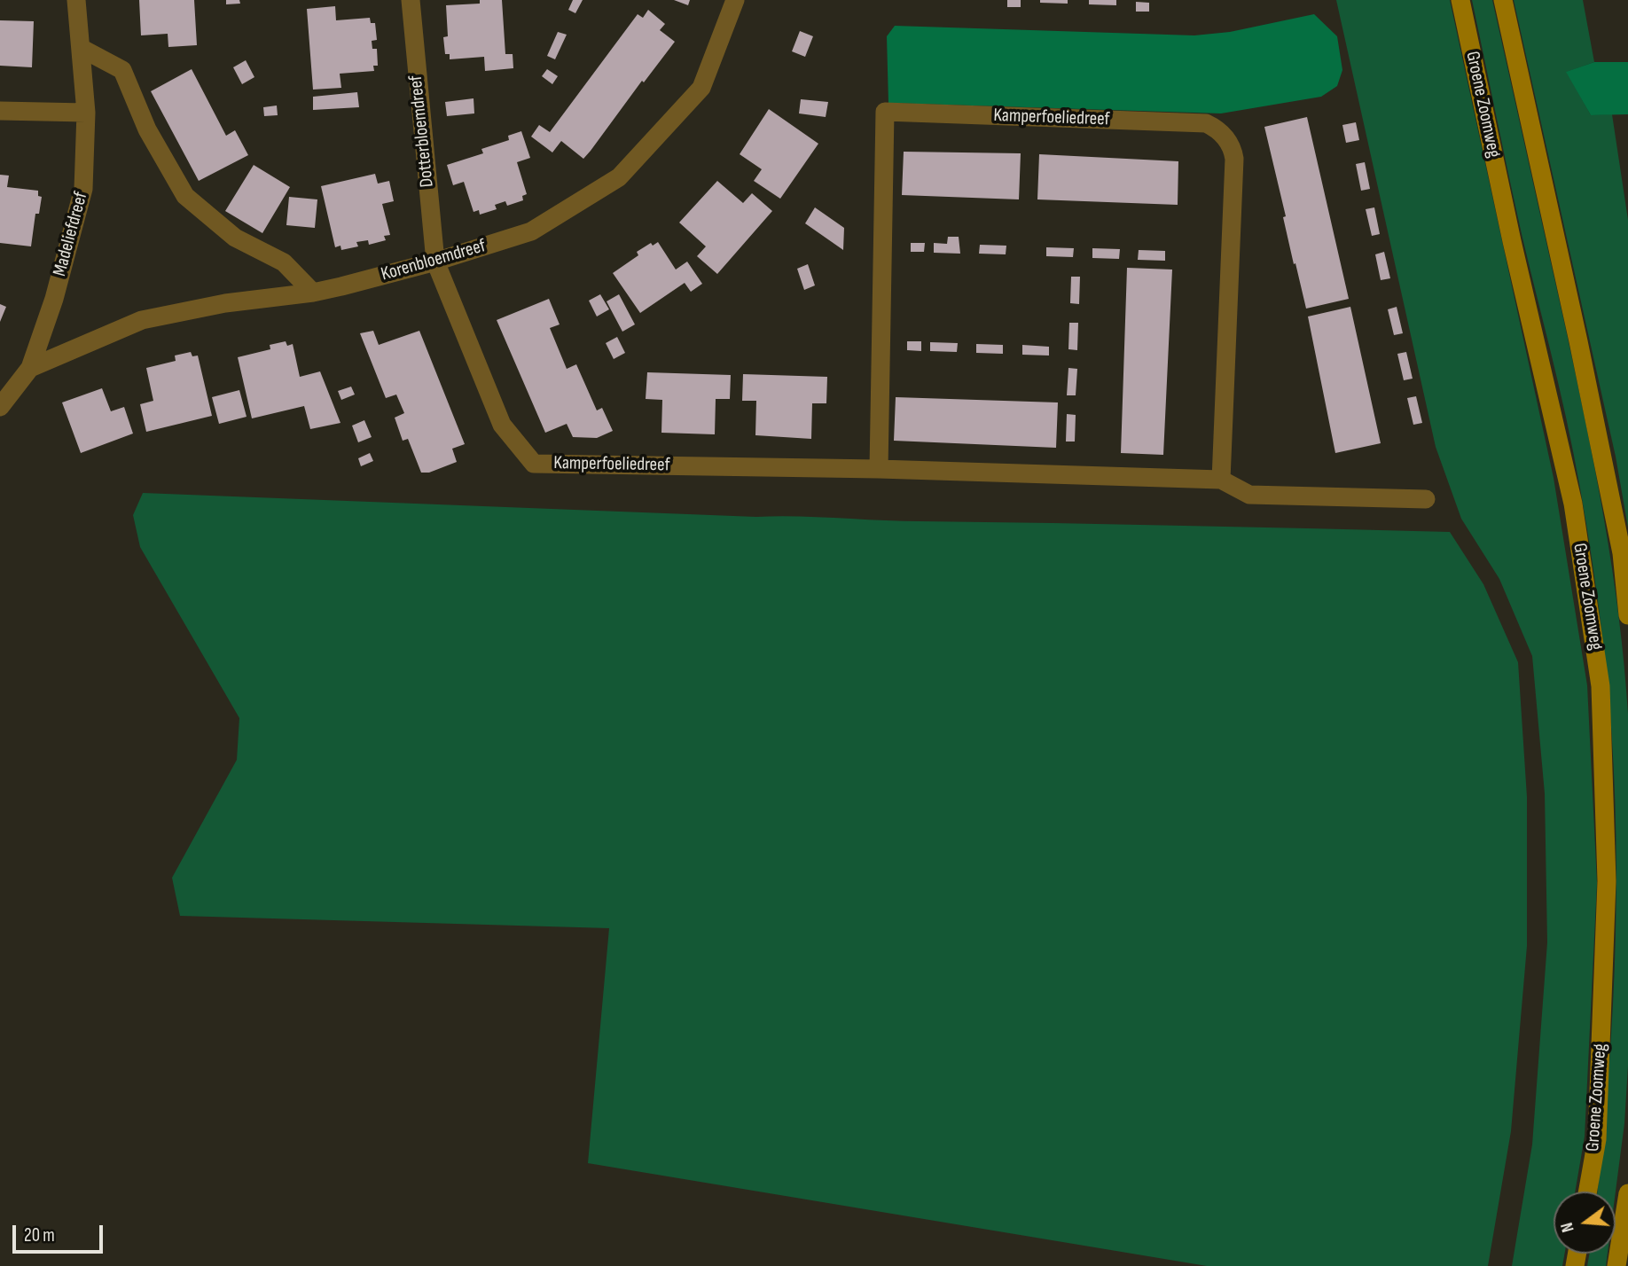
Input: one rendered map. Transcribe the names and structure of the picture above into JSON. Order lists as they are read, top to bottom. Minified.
{"streets":{"main road":["Groene Zoomweg"],"street":["Kamperfoeliedreef","Dotterbloemdreef","Madeliefdreef","Korenbloemdreef"]},"crossings":[["Kamperfoeliedreef","Dotterbloemdreef"],["Kamperfoeliedreef","Korenbloemdreef"],["Dotterbloemdreef","Korenbloemdreef"],["Madeliefdreef","Korenbloemdreef"]],"scale_bar":"20 m","north":"left"}
